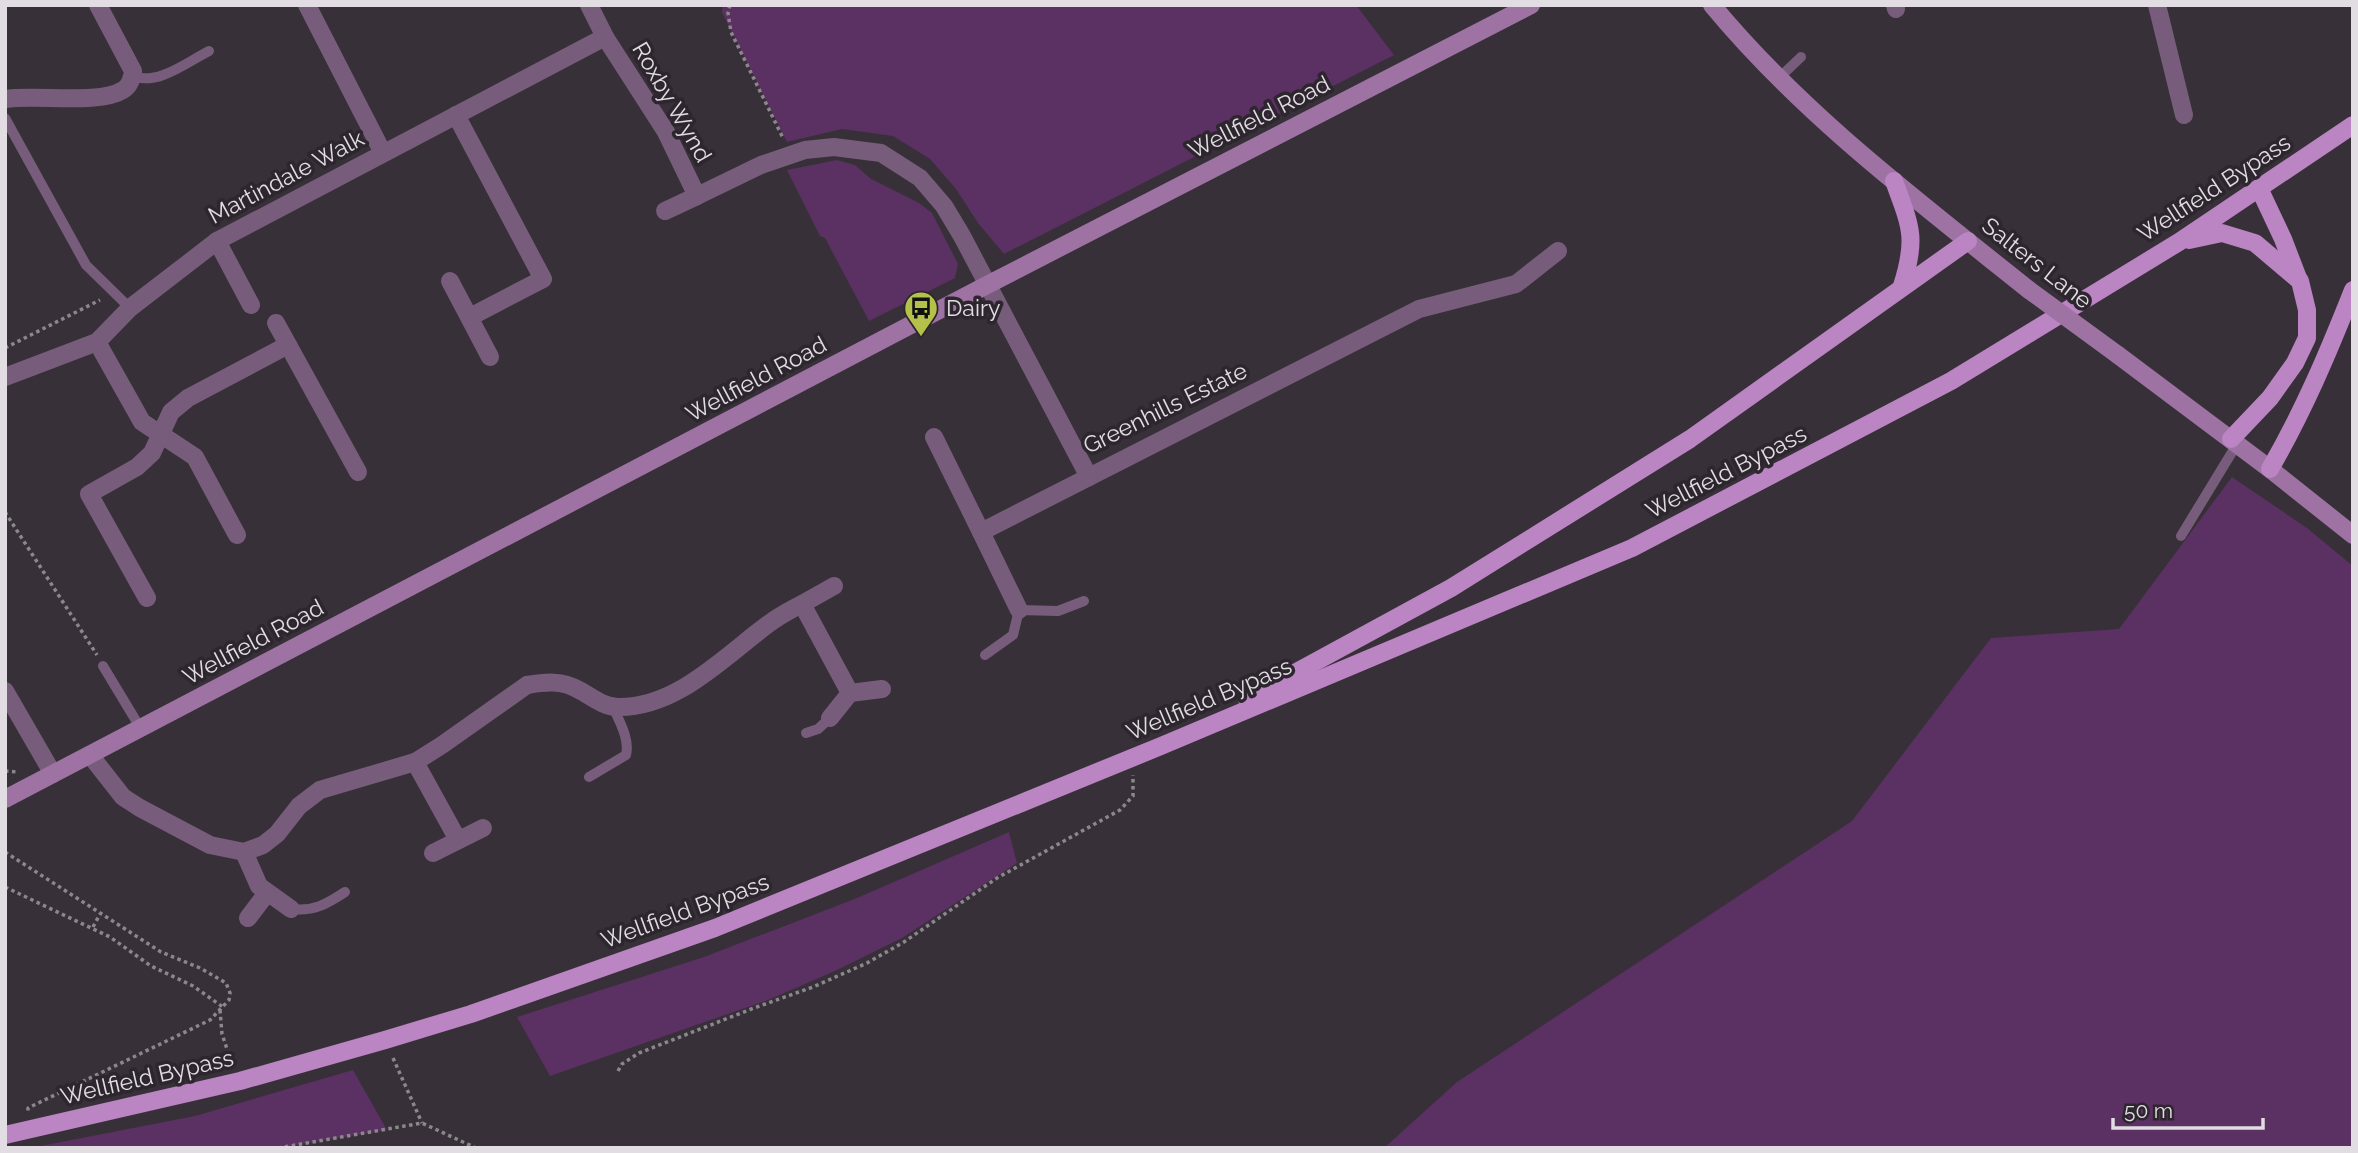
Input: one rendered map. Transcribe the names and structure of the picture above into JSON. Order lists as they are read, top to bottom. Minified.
{"streets":{"main road":["Wellfield Bypass"],"street":["Roxby Wynd","Wellfield Road","Martindale Walk","Salters Lane","Greenhills Estate"]},"crossings":[["Roxby Wynd","Wellfield Road"],["Roxby Wynd","Martindale Walk"],["Roxby Wynd","Greenhills Estate"],["Wellfield Road","Greenhills Estate"]],"places":{"bus stop":["Dairy"]},"scale_bar":"50 m"}
